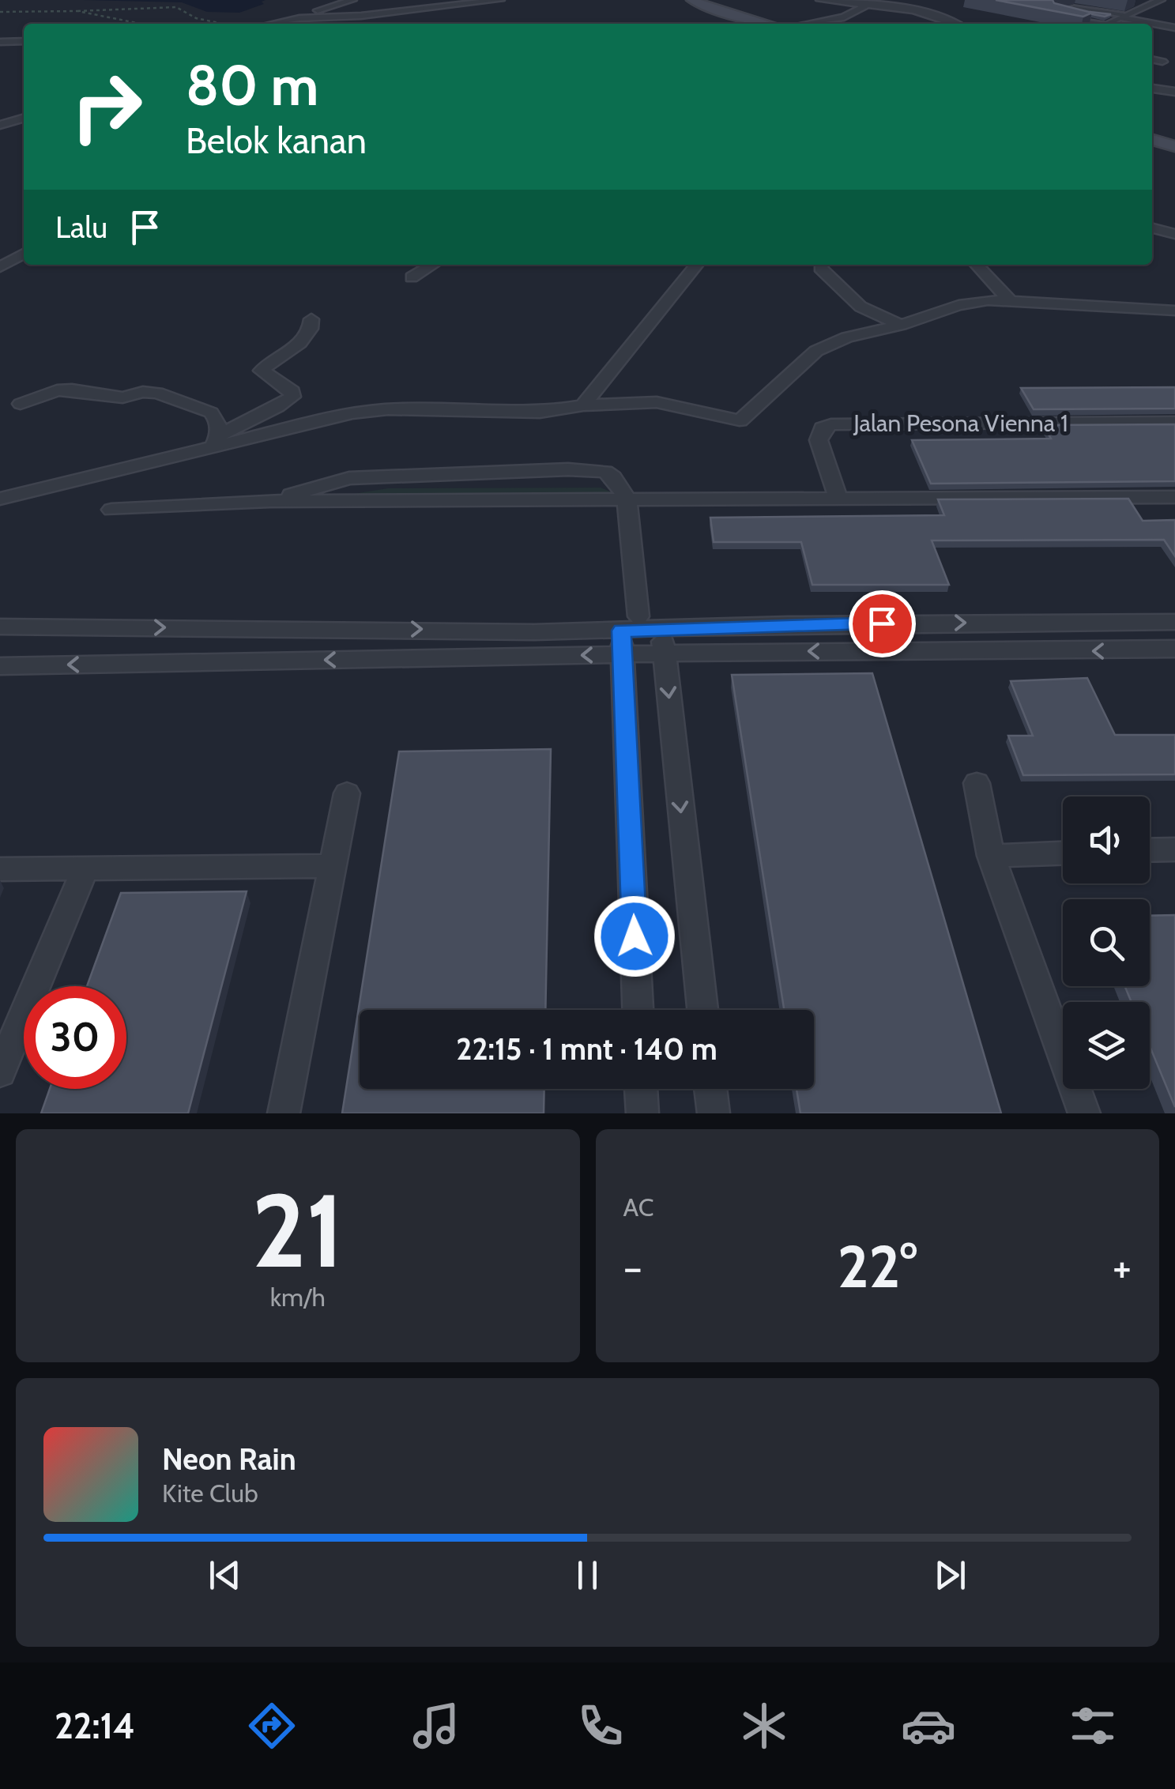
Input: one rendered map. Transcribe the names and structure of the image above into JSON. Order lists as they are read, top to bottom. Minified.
{"streets":{"street":["Jalan Pesona Vienna 1"]},"page":{"turn":["80 m","Belok kanan"],"then":"Lalu","limit":"30","trip":"22:15 · 1 mnt · 140 m","tile":[["21","km/h"],"AC"],"heat":["−","22°","+"],"song":["Neon Rain","Kite Club"],"tabs":"22:14"}}
